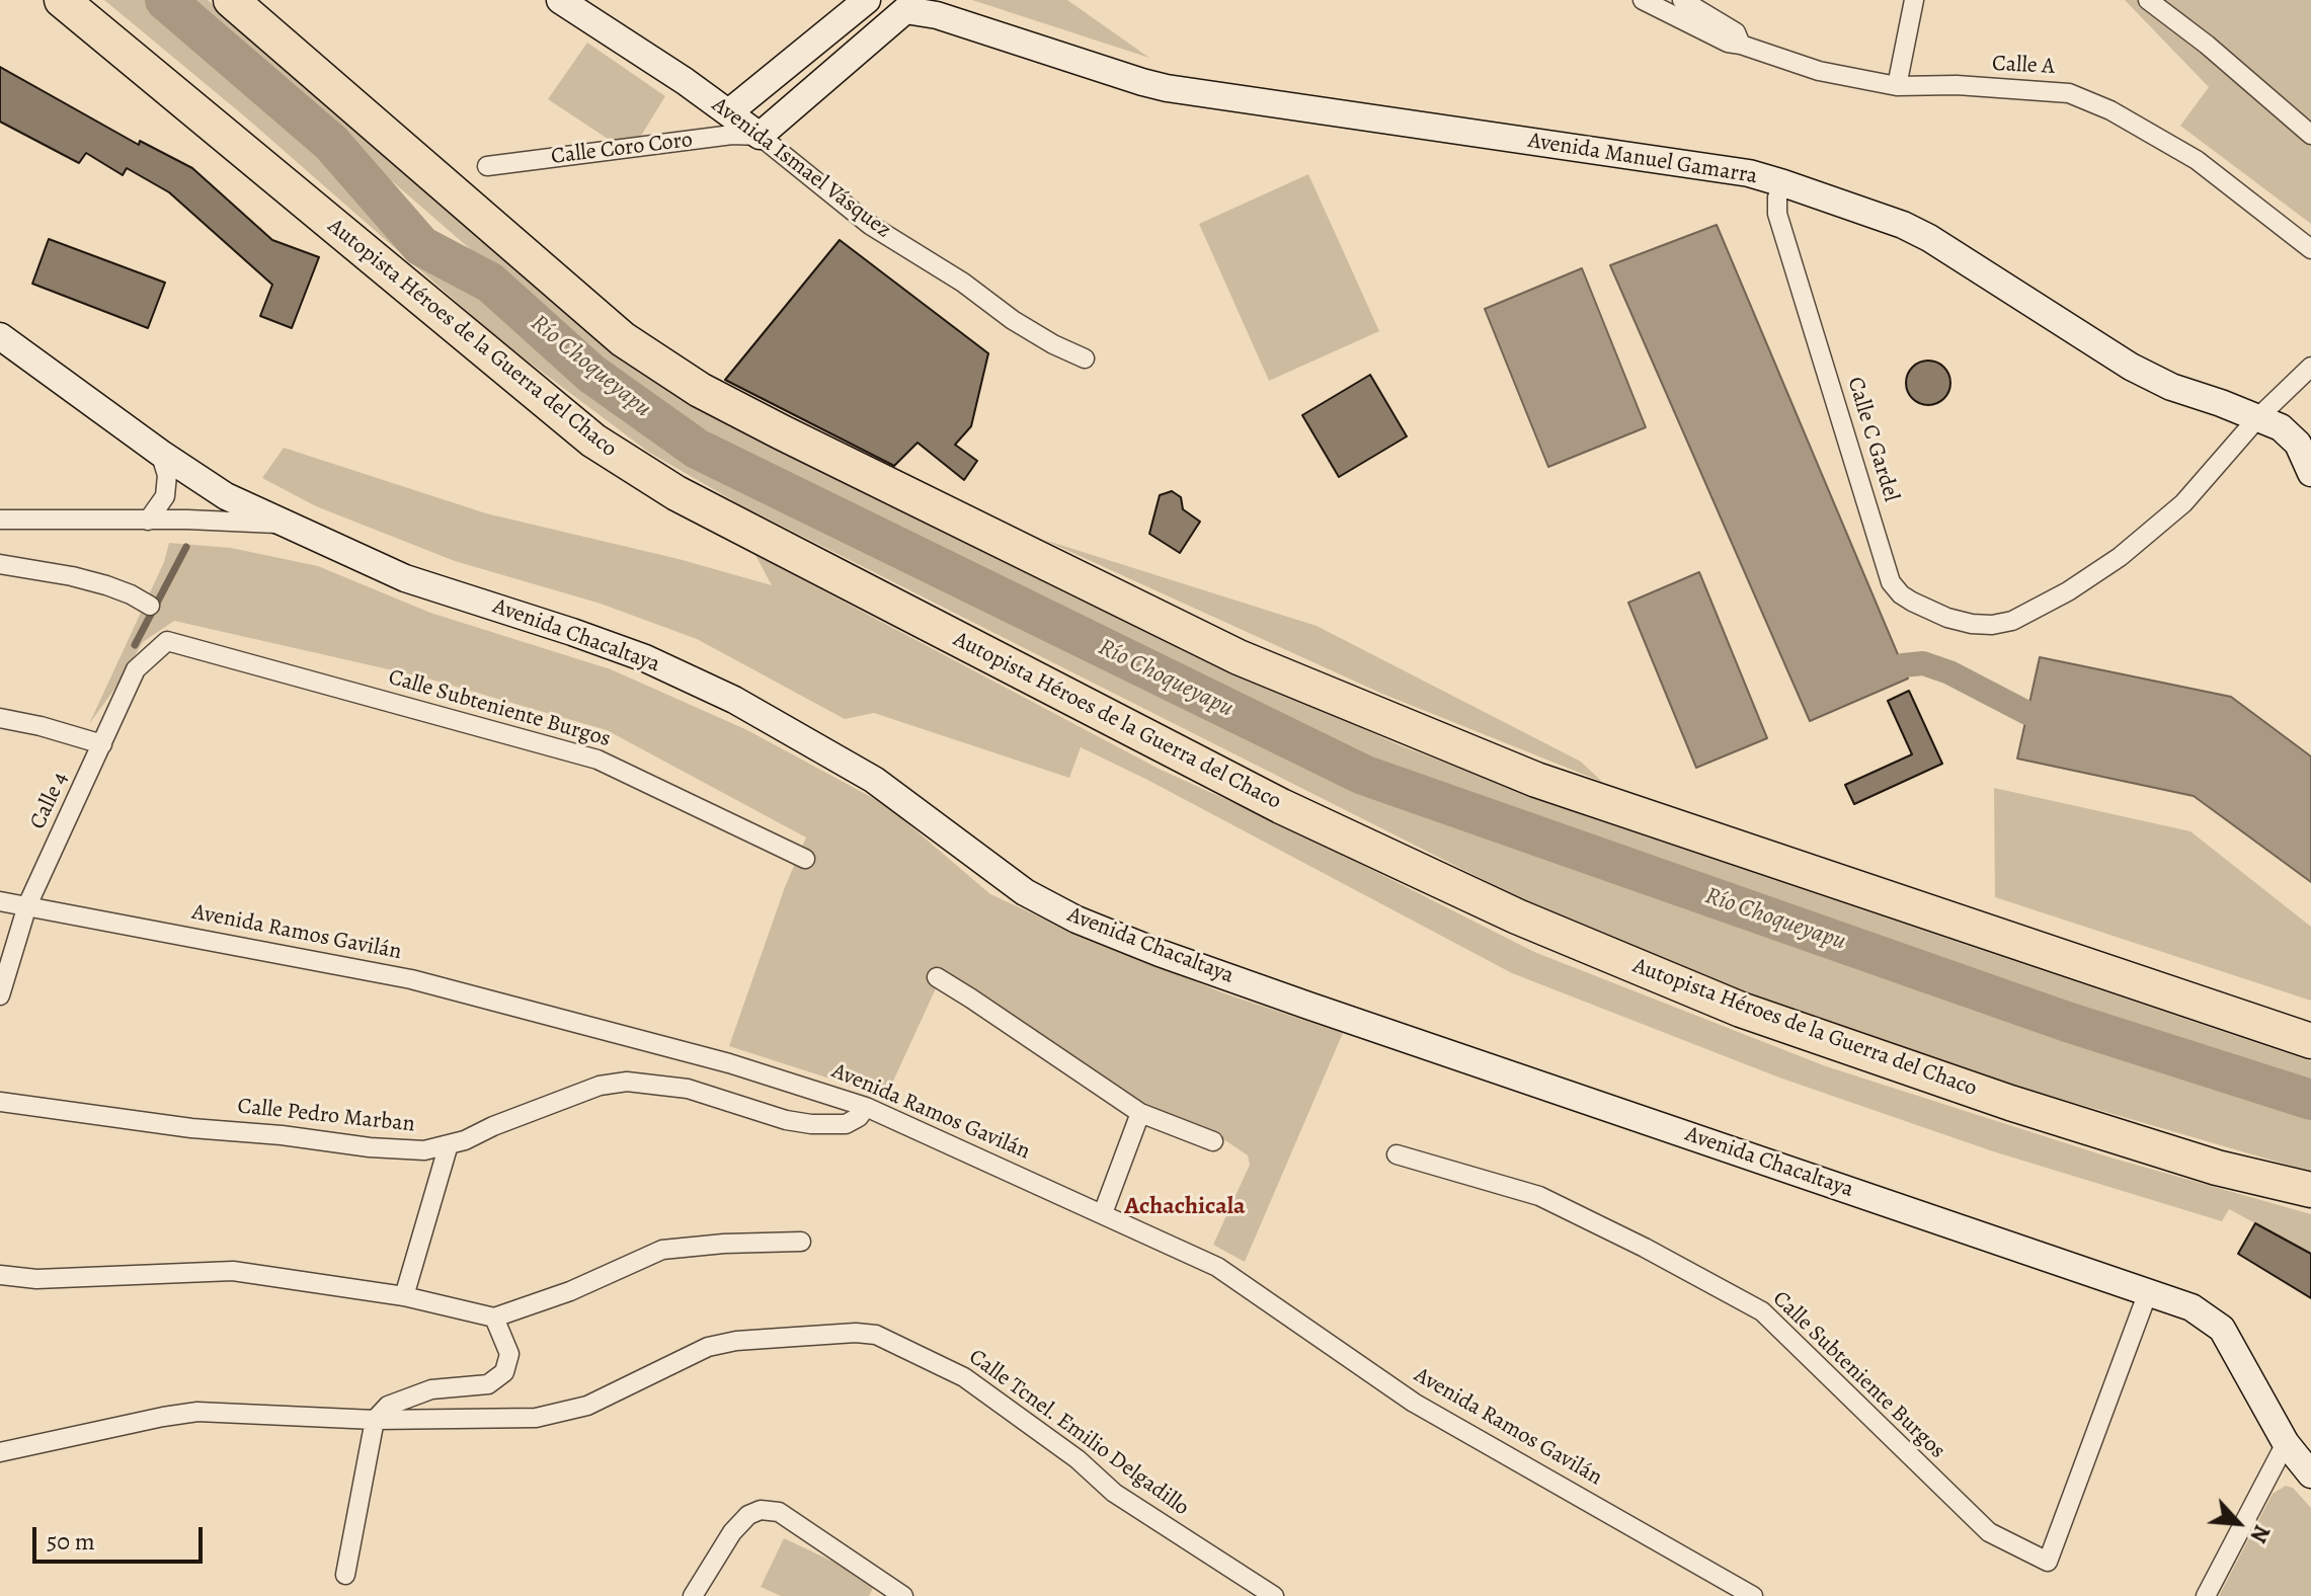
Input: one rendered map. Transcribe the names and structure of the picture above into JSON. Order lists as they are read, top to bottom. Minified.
{"streets":{"highway":["Autopista Héroes de la Guerra del Chaco"],"street":["Calle A","Calle Coro Coro","Avenida Manuel Gamarra","Avenida Ismael Vásquez","Calle C Gardel","Avenida Chacaltaya","Calle Subteniente Burgos","Calle 4","Avenida Ramos Gavilán","Calle Pedro Marban","Calle Tcnel. Emilio Delgadillo"]},"crossings":[["Calle Coro Coro","Avenida Ismael Vásquez"],["Avenida Manuel Gamarra","Calle C Gardel"],["Avenida Chacaltaya","Calle Subteniente Burgos"],["Calle Subteniente Burgos","Calle 4"],["Calle 4","Avenida Ramos Gavilán"],["Avenida Ramos Gavilán","Calle Pedro Marban"]],"districts":["Achachicala"],"water":["Río Choqueyapu"],"scale_bar":"50 m","north":"bottom right"}
